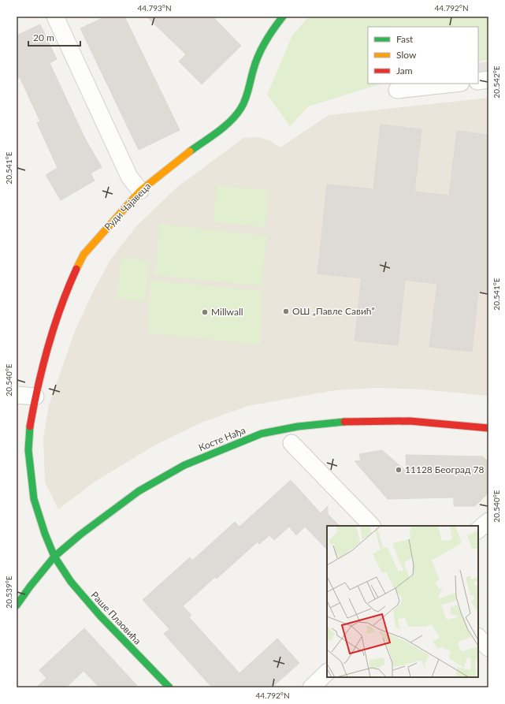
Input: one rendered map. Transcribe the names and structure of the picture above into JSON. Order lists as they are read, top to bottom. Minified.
{"streets":{"street":["Руди Чајавеца","Косте Нађа","Раше Плаовића"]},"crossings":[["Руди Чајавеца","Косте Нађа"],["Руди Чајавеца","Раше Плаовића"],["Косте Нађа","Раше Плаовића"]],"places":["ОШ „Павле Савић”","Millwall","11128 Београд 78"],"legend":["Fast","Slow","Jam"],"scale_bar":"20 m","coordinates":["44.793°N","44.792°N","20.542°E","20.541°E","20.540°E","20.539°E"]}
